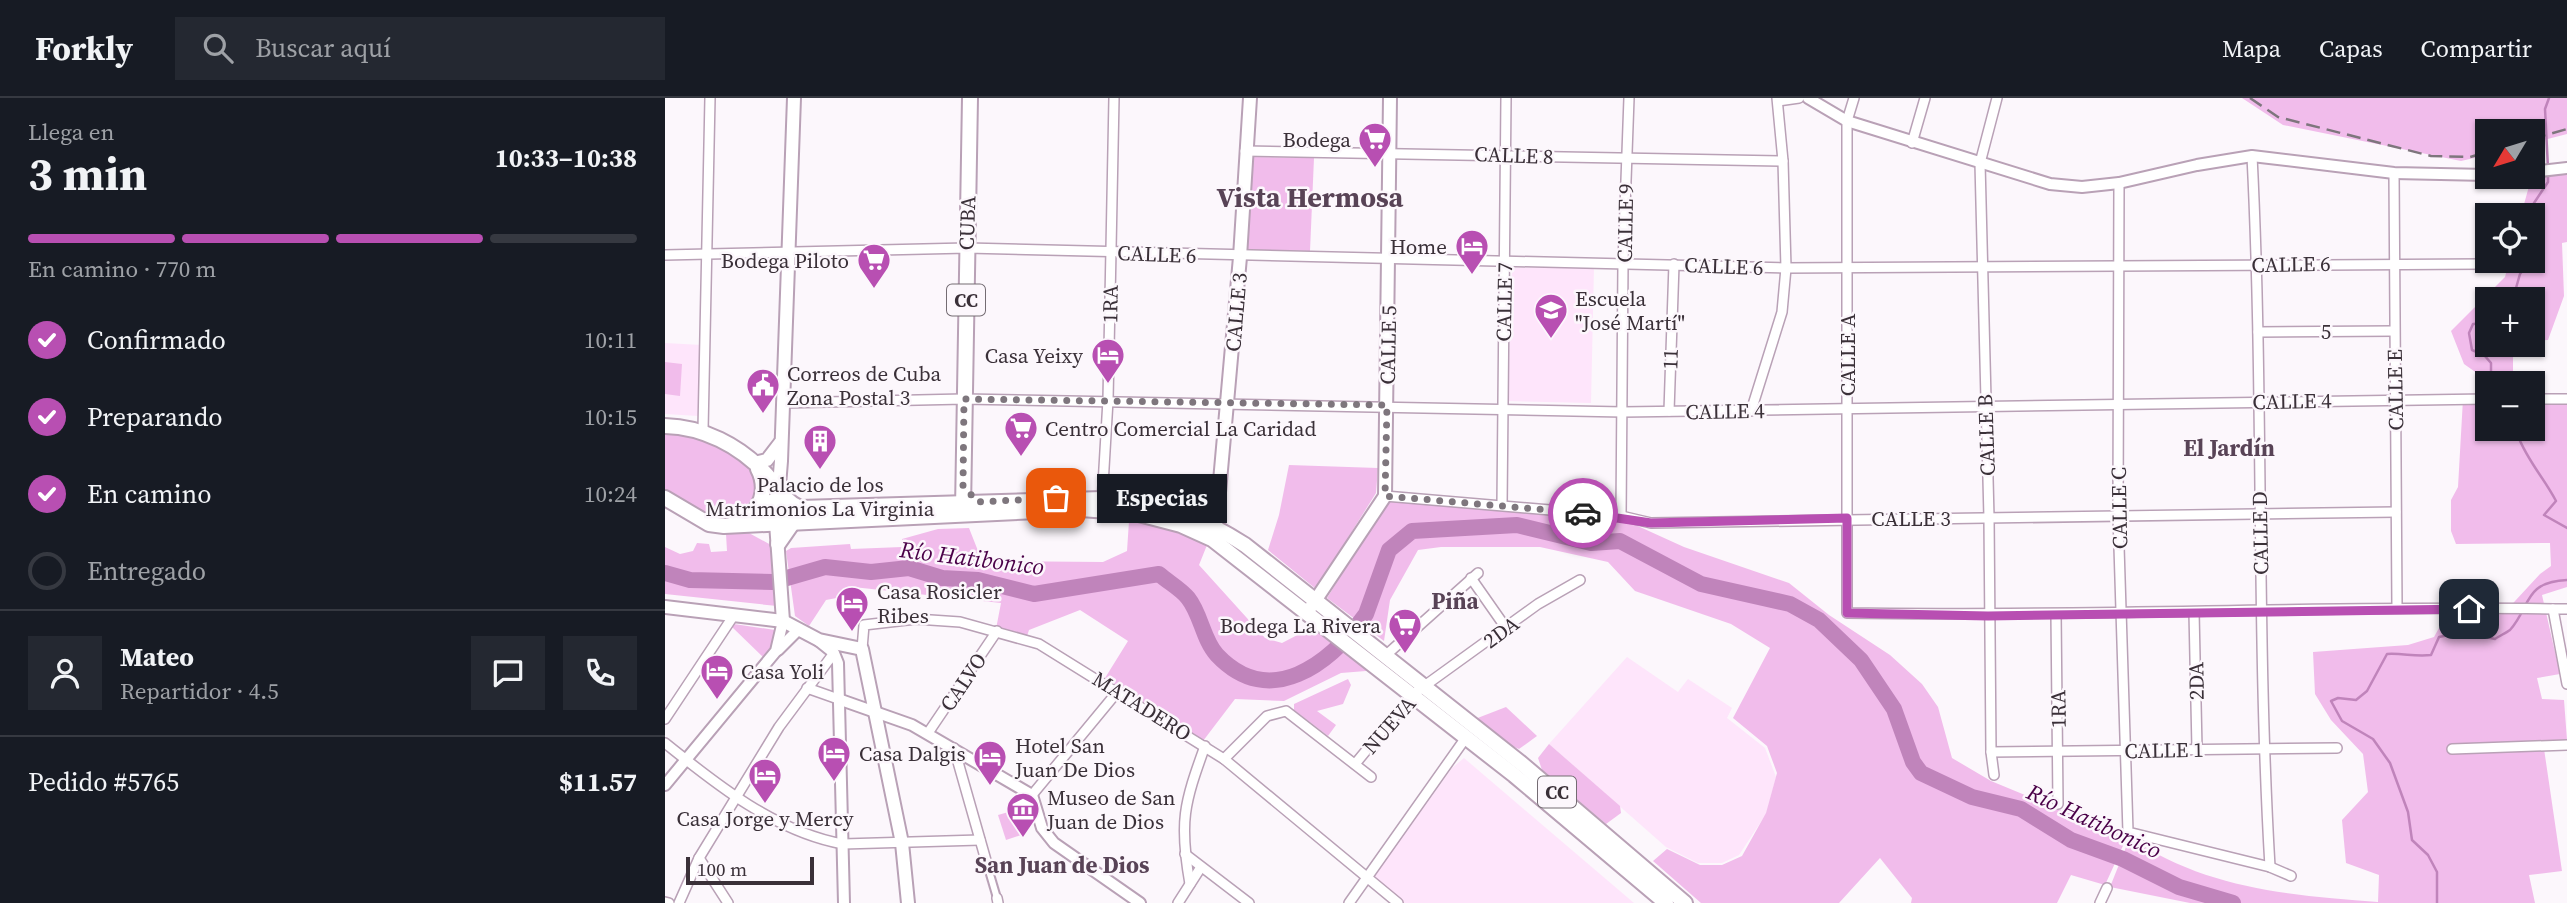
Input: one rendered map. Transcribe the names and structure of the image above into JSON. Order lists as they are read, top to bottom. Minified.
{"streets":{"main road":["CUBA","CC","CALLE 3","CALLE 5"],"street":["CALLE 8","CALLE 9","CALLE 6","CALLE 7","1RA","5","CALLE A","11","CALLE E","CALLE 4","CALLE B","CALLE C","CALLE D","2DA","CALVO","MATADERO","NUEVA","CALLE 1"]},"crossings":[["CALLE 8","CALLE 9"],["CALLE 8","CALLE 7"],["CALLE 8","CALLE 3"],["CALLE 8","CALLE 5"],["CUBA","CALLE 6"],["CUBA","CC"],["CUBA","CALLE 4"],["CALLE 9","CALLE 6"],["CALLE 9","CALLE 3"],["CALLE 9","CALLE 4"],["CALLE 6","CALLE 7"],["CALLE 6","1RA"],["CALLE 6","CALLE 3"],["CALLE 6","CALLE 5"],["CALLE 6","CALLE A"],["CALLE 6","11"],["CALLE 6","CALLE E"],["CALLE 6","CALLE B"],["CALLE 6","CALLE C"],["CALLE 6","CALLE D"],["CC","1RA"],["CC","CALLE 3"],["CC","2DA"],["CC","NUEVA"],["CALLE 7","CALLE 3"],["CALLE 7","CALLE 4"],["1RA","CALLE 4"],["1RA","CALLE 1"],["CALLE 3","CALLE 5"],["CALLE 3","CALLE A"],["CALLE 3","CALLE E"],["CALLE 3","CALLE 4"],["CALLE 3","CALLE B"],["CALLE 3","CALLE C"],["CALLE 3","CALLE D"],["5","CALLE E"],["5","CALLE D"],["CALLE 5","CALLE 4"],["CALLE A","CALLE 4"],["CALLE A","CALLE B"],["11","CALLE 4"],["CALLE E","CALLE 4"],["CALLE 4","CALLE B"],["CALLE 4","CALLE C"],["CALLE 4","CALLE D"],["CALLE B","CALLE 1"],["CALLE C","CALLE D"],["CALLE C","CALLE 1"],["CALLE D","CALLE 1"],["2DA","NUEVA"],["2DA","CALLE 1"],["CALVO","MATADERO"],["MATADERO","NUEVA"]],"districts":["Vista Hermosa","El Jardín","Piña","San Juan de Dios"],"water":["Río Hatibonico"],"places":{"supermarket":["Bodega","Bodega Piloto","Centro Comercial La Caridad","Bodega La Rivera"],"hotel":["Home","Casa Yeixy","Casa Rosicler Ribes","Casa Yoli","Casa Dalgis","Hotel San Juan De Dios","Casa Jorge y Mercy"],"school or university":["Escuela \"José Martí\""],"public building":["Correos de Cuba Zona Postal 3"],"building":["Palacio de los Matrimonios La Virginia"],"other":["Especias"],"museum":["Museo de San Juan de Dios"]},"scale_bar":"100 m","north":"bottom left","page":{"header":"Forkly","search":"Buscar aquí","nav":["Mapa","Capas","Compartir"],"heading":["3 min","Llega en","10:33–10:38"],"panel":["Mateo","Repartidor · 4.5","Pedido #5765","$11.57"],"map_buttons":["+","−"],"bar":"En camino · 770 m","list":[["Confirmado","10:11"],["Preparando","10:15"],["En camino","10:24"],"Entregado"],"bubble":"Especias","scale":"100 m"}}
